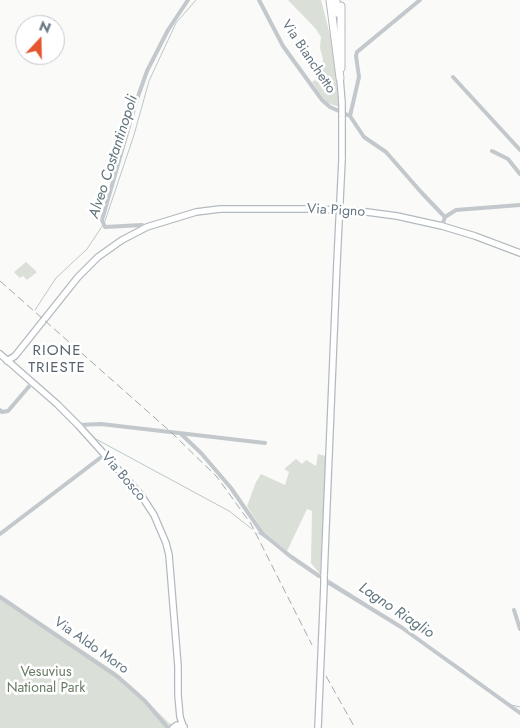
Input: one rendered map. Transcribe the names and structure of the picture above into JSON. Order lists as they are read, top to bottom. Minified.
{"streets":{"main road":["Via Pigno","Via Bosco"],"street":["Via Bianchetto","Via Aldo Moro"]},"crossings":[["Via Pigno","Via Bosco"],["Via Bosco","Via Aldo Moro"]],"districts":["RIONE TRIESTE"],"water":["Alveo Costantinopoli","Lagno Riaglio"],"parks":["Vesuvius National Park"],"north":"top"}
